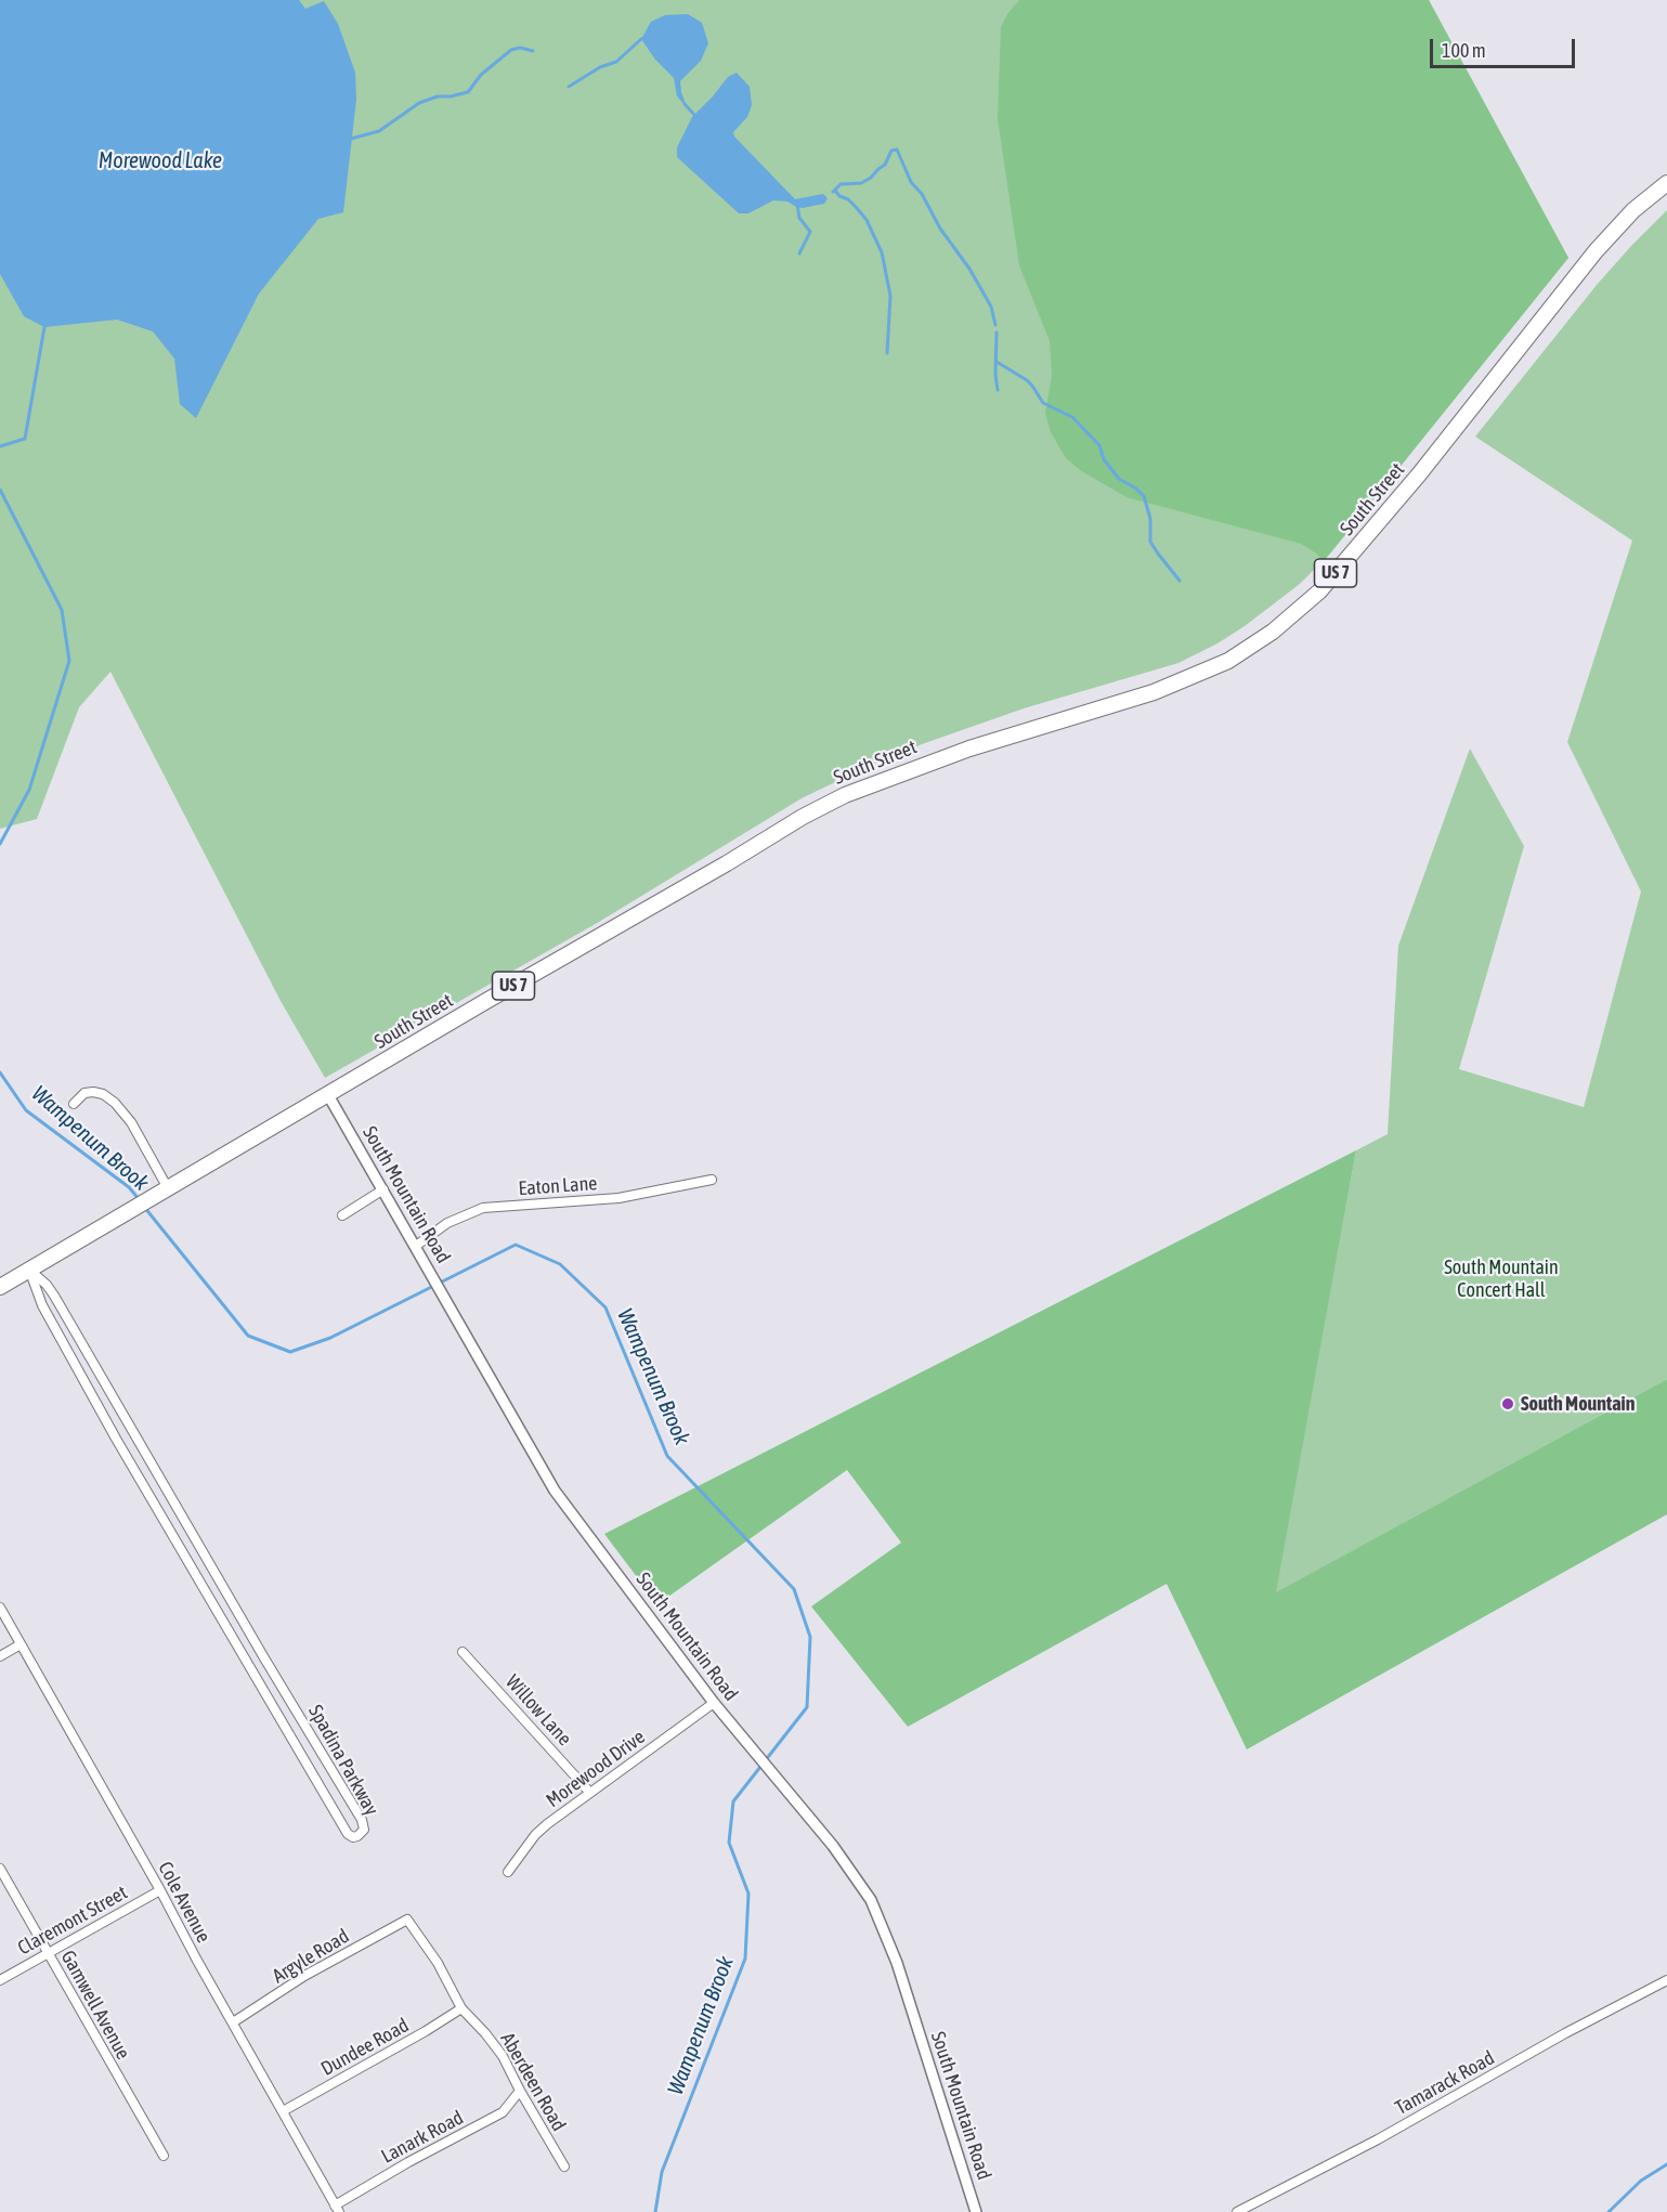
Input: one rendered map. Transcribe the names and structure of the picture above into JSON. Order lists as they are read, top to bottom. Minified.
{"streets":{"highway":["South Street","US 7"],"street":["Eaton Lane","South Mountain Road","Willow Lane","Spadina Parkway","Morewood Drive","Cole Avenue","Claremont Street","Argyle Road","Gamwell Avenue","Dundee Road","Aberdeen Road","Tamarack Road","Lanark Road"]},"crossings":[["South Street","South Mountain Road"],["South Street","Spadina Parkway"],["Eaton Lane","South Mountain Road"],["South Mountain Road","Morewood Drive"],["Willow Lane","Morewood Drive"],["Cole Avenue","Claremont Street"],["Cole Avenue","Argyle Road"],["Cole Avenue","Dundee Road"],["Cole Avenue","Lanark Road"],["Claremont Street","Gamwell Avenue"],["Argyle Road","Aberdeen Road"],["Dundee Road","Aberdeen Road"],["Aberdeen Road","Lanark Road"]],"water":["Morewood Lake","Wampenum Brook"],"parks":["South Mountain Concert Hall"],"places":["South Mountain"],"scale_bar":"100 m"}
